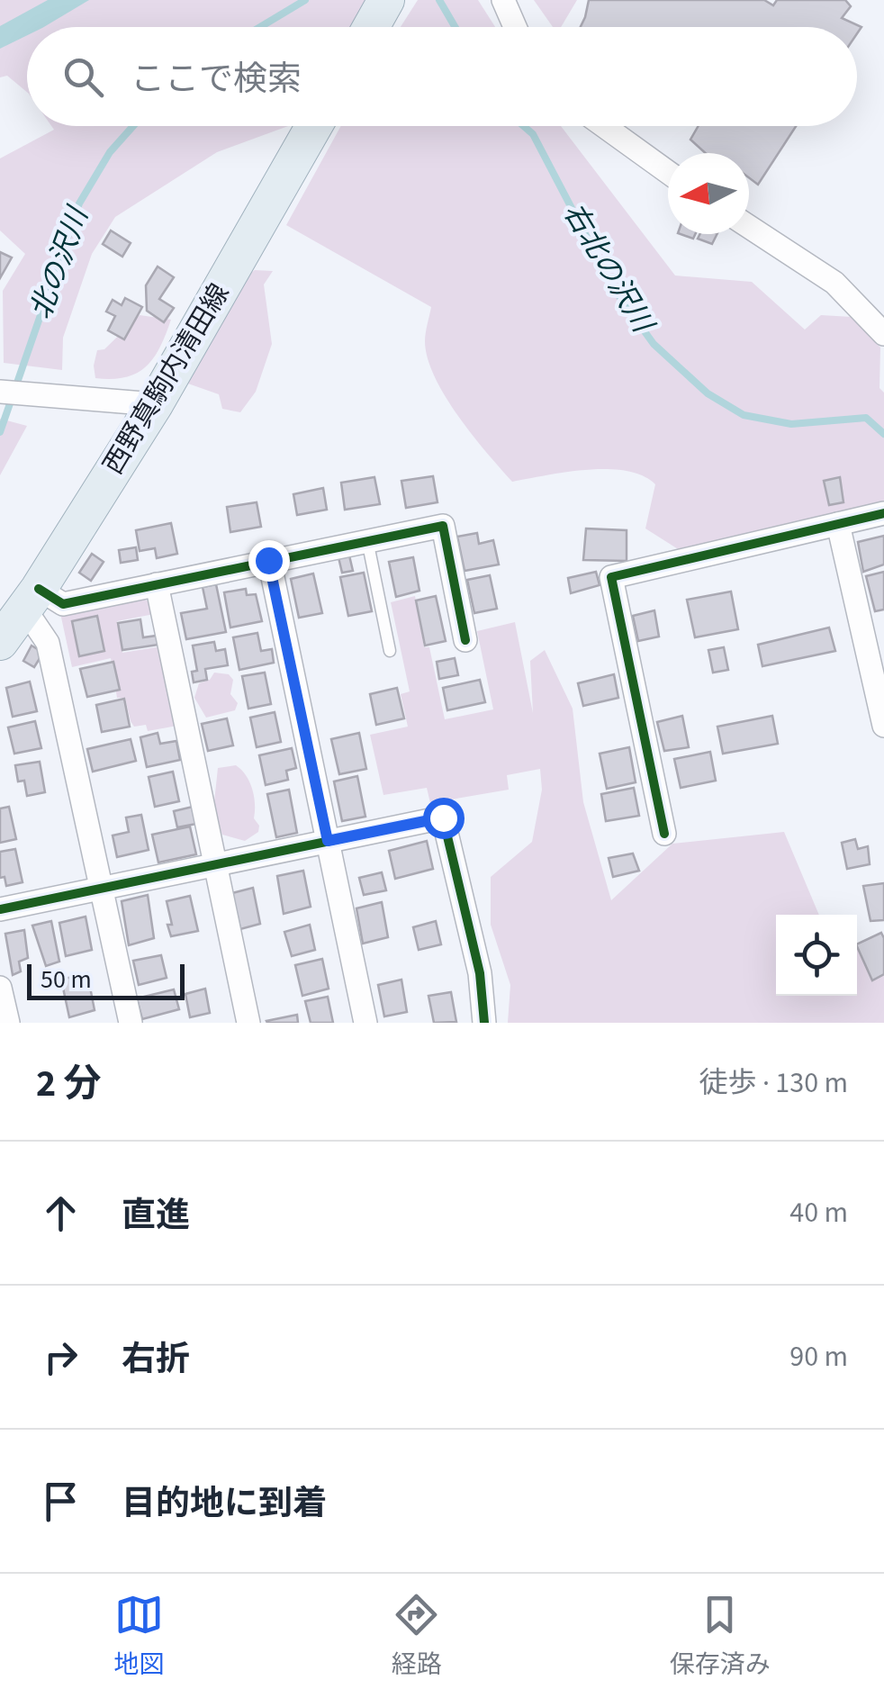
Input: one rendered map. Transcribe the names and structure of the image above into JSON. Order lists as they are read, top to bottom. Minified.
{"streets":{"main road":["西野真駒内清田線"]},"water":["北の沢川","右北の沢川"],"scale_bar":"50 m","north":"left","page":{"search":"ここで検索","scale":"50 m","heading":["2 分","徒歩 · 130 m"],"list":[["直進","40 m"],["右折","90 m"],"目的地に到着"],"nav":["地図","経路","保存済み"]}}
